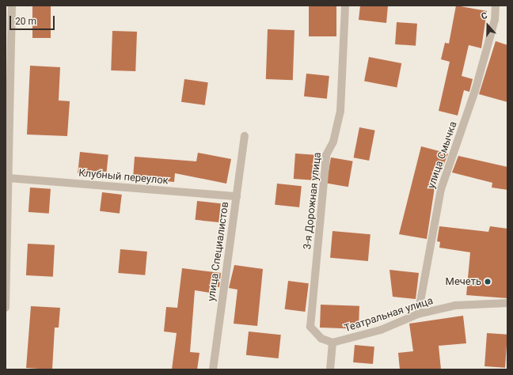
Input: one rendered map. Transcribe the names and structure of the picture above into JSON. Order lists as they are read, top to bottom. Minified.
{"streets":{"street":["улица Смычка","Клубный переулок","3-я Дорожная улица","улица Специалистов","Театральная улица"]},"crossings":[["улица Смычка","Театральная улица"],["Клубный переулок","улица Специалистов"],["3-я Дорожная улица","Театральная улица"]],"places":["Мечеть"],"scale_bar":"20 m","north":"top"}
